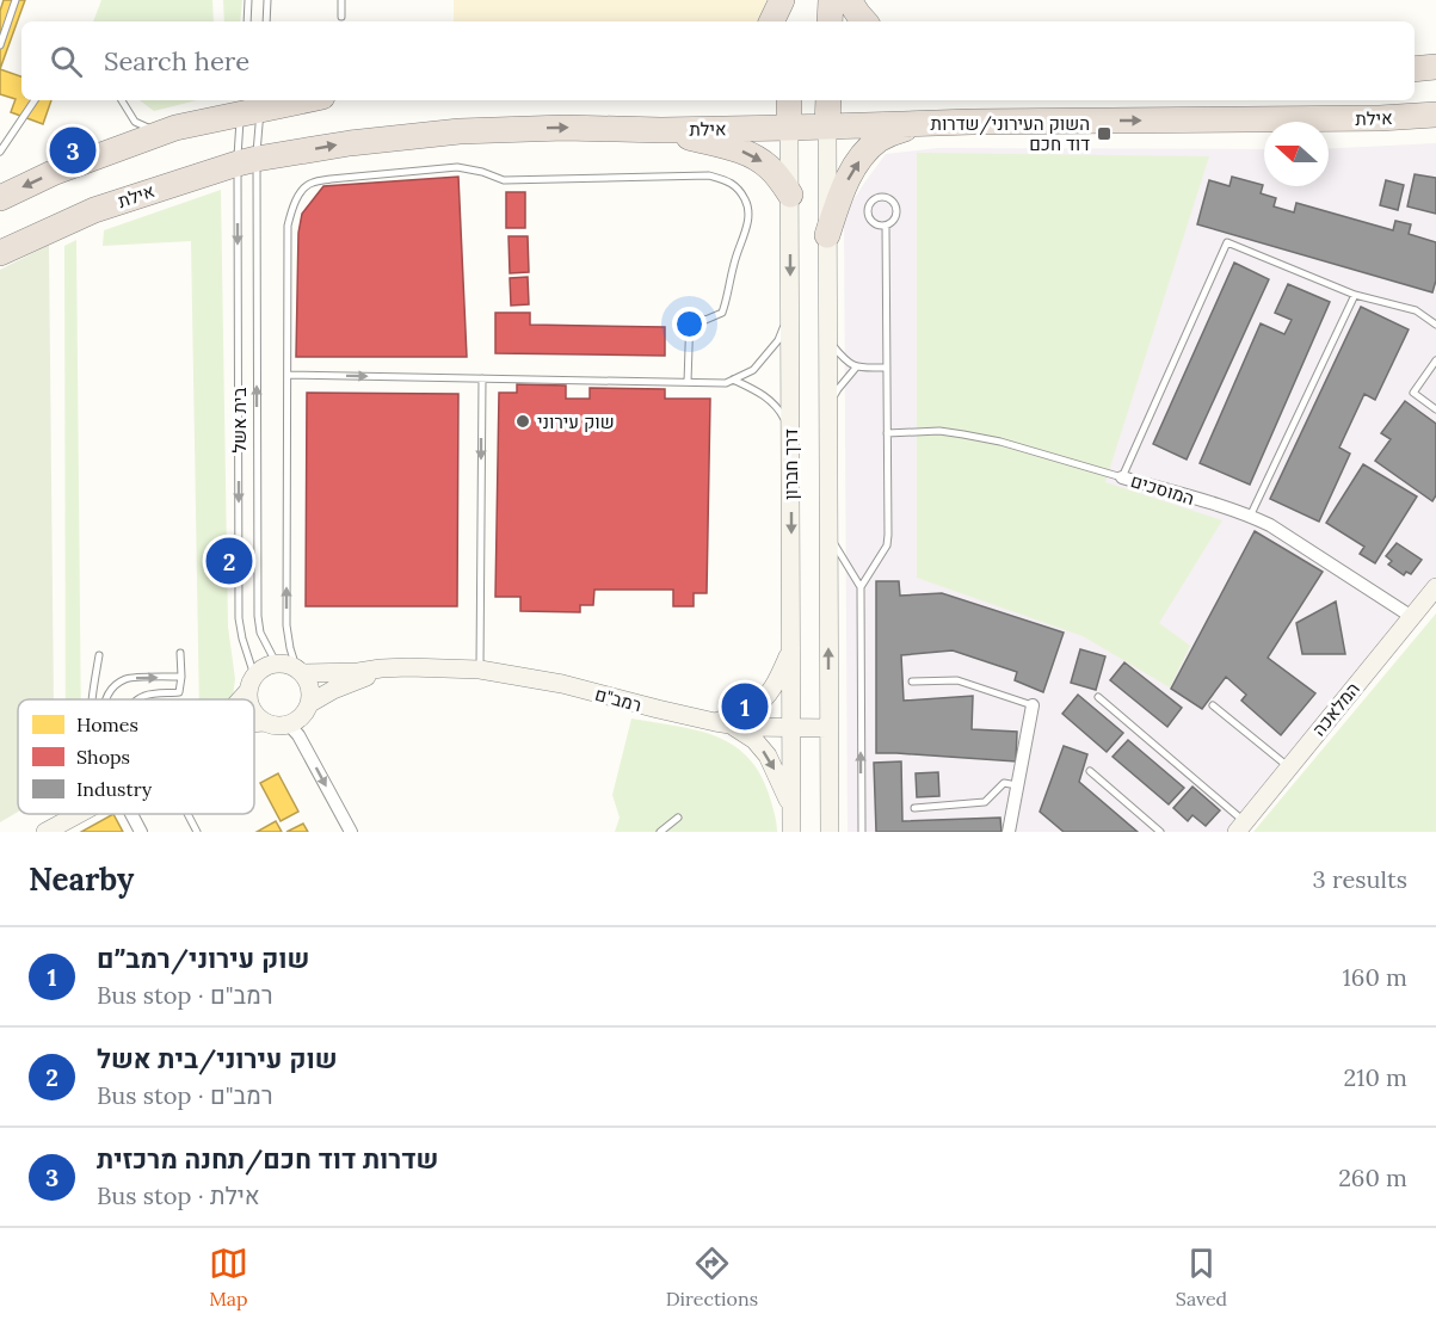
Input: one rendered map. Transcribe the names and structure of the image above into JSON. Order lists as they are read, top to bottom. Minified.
{"streets":{"highway":["אילת","דרך חברון"],"main road":["רמב\"ם","המלאכה"],"street":["המוסכים"],"lane":["בית אשל"]},"crossings":[["אילת","בית אשל"],["אילת","דרך חברון"],["דרך חברון","רמב\"ם"],["המוסכים","המלאכה"]],"one_way":["אילת","דרך חברון"],"places":{"transit":["השוק העירוני/שדרות דוד חכם"],"other":["שוק עירוני"]},"legend":["Homes","Shops","Industry"],"north":"left","page":{"search":"Search here","pins":["3","2","1"],"heading":["Nearby","3 results"],"list":[{"mark":"1","name":"שוק עירוני/רמב״ם","note":"Bus stop · רמב\"ם","value":"160 m"},{"mark":"2","name":"שוק עירוני/בית אשל","note":"Bus stop · רמב\"ם","value":"210 m"},{"mark":"3","name":"שדרות דוד חכם/תחנה מרכזית","note":"Bus stop · אילת","value":"260 m"}],"nav":["Map","Directions","Saved"]}}
